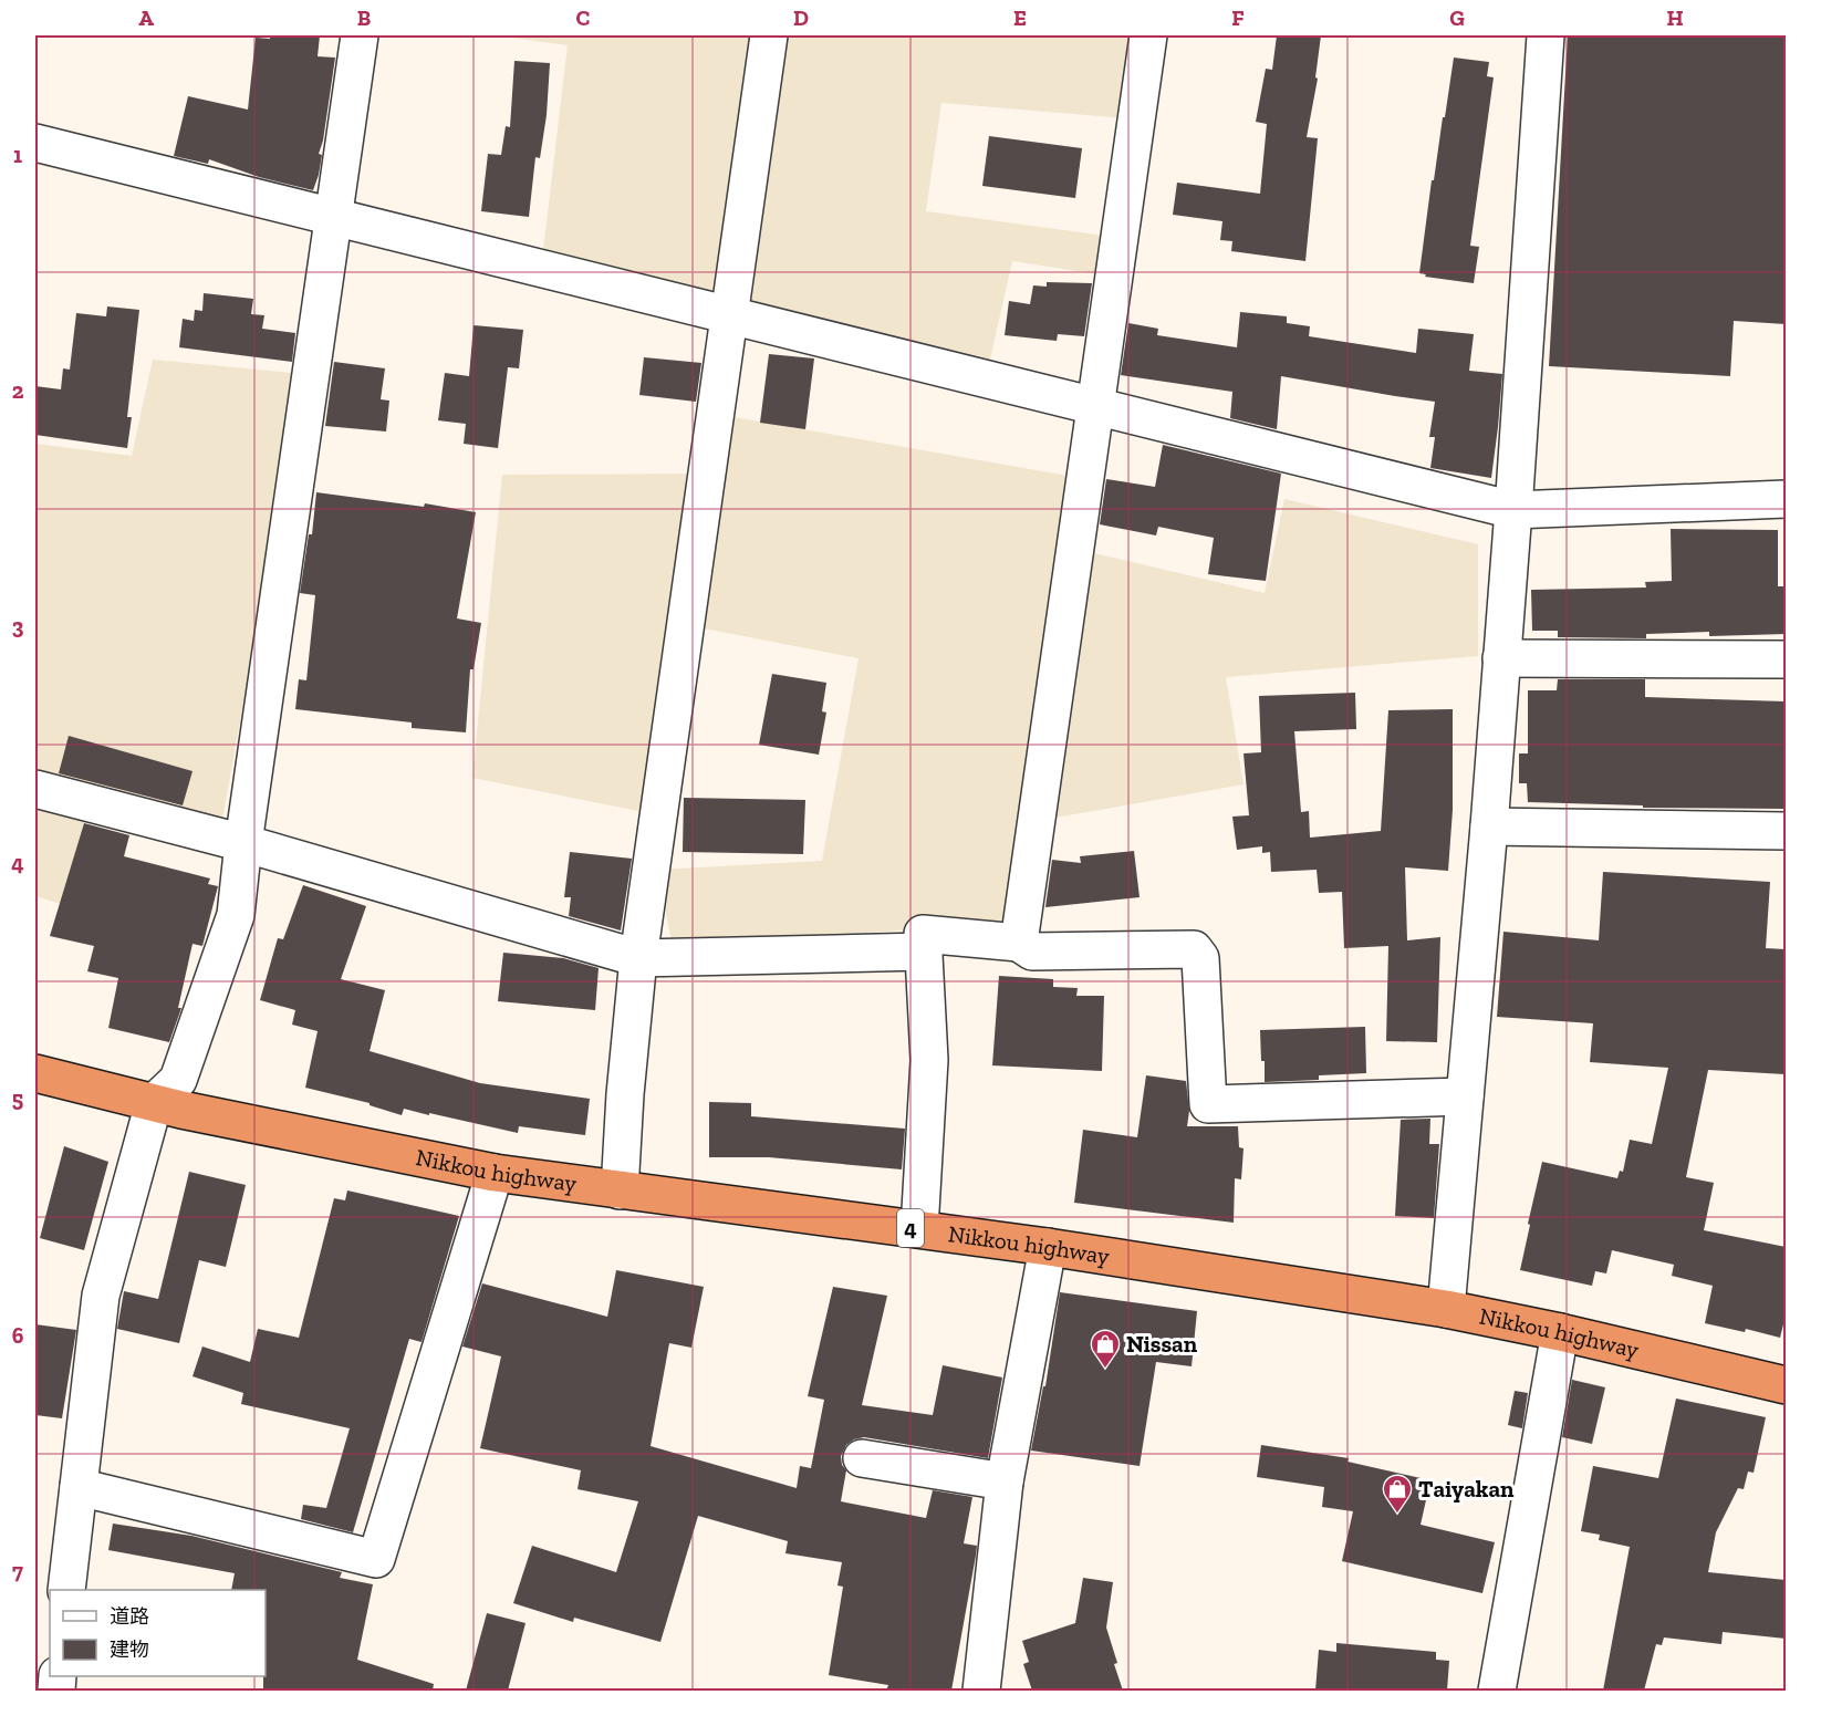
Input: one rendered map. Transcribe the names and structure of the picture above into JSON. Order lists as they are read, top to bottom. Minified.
{"streets":{"highway":["Nikkou highway","4"]},"places":{"shop":["Nissan","Taiyakan"]},"legend":["道路","建物"],"grid":{"columns":["A","B","C","D","E","F","G","H"],"rows":["1","2","3","4","5","6","7"]}}
